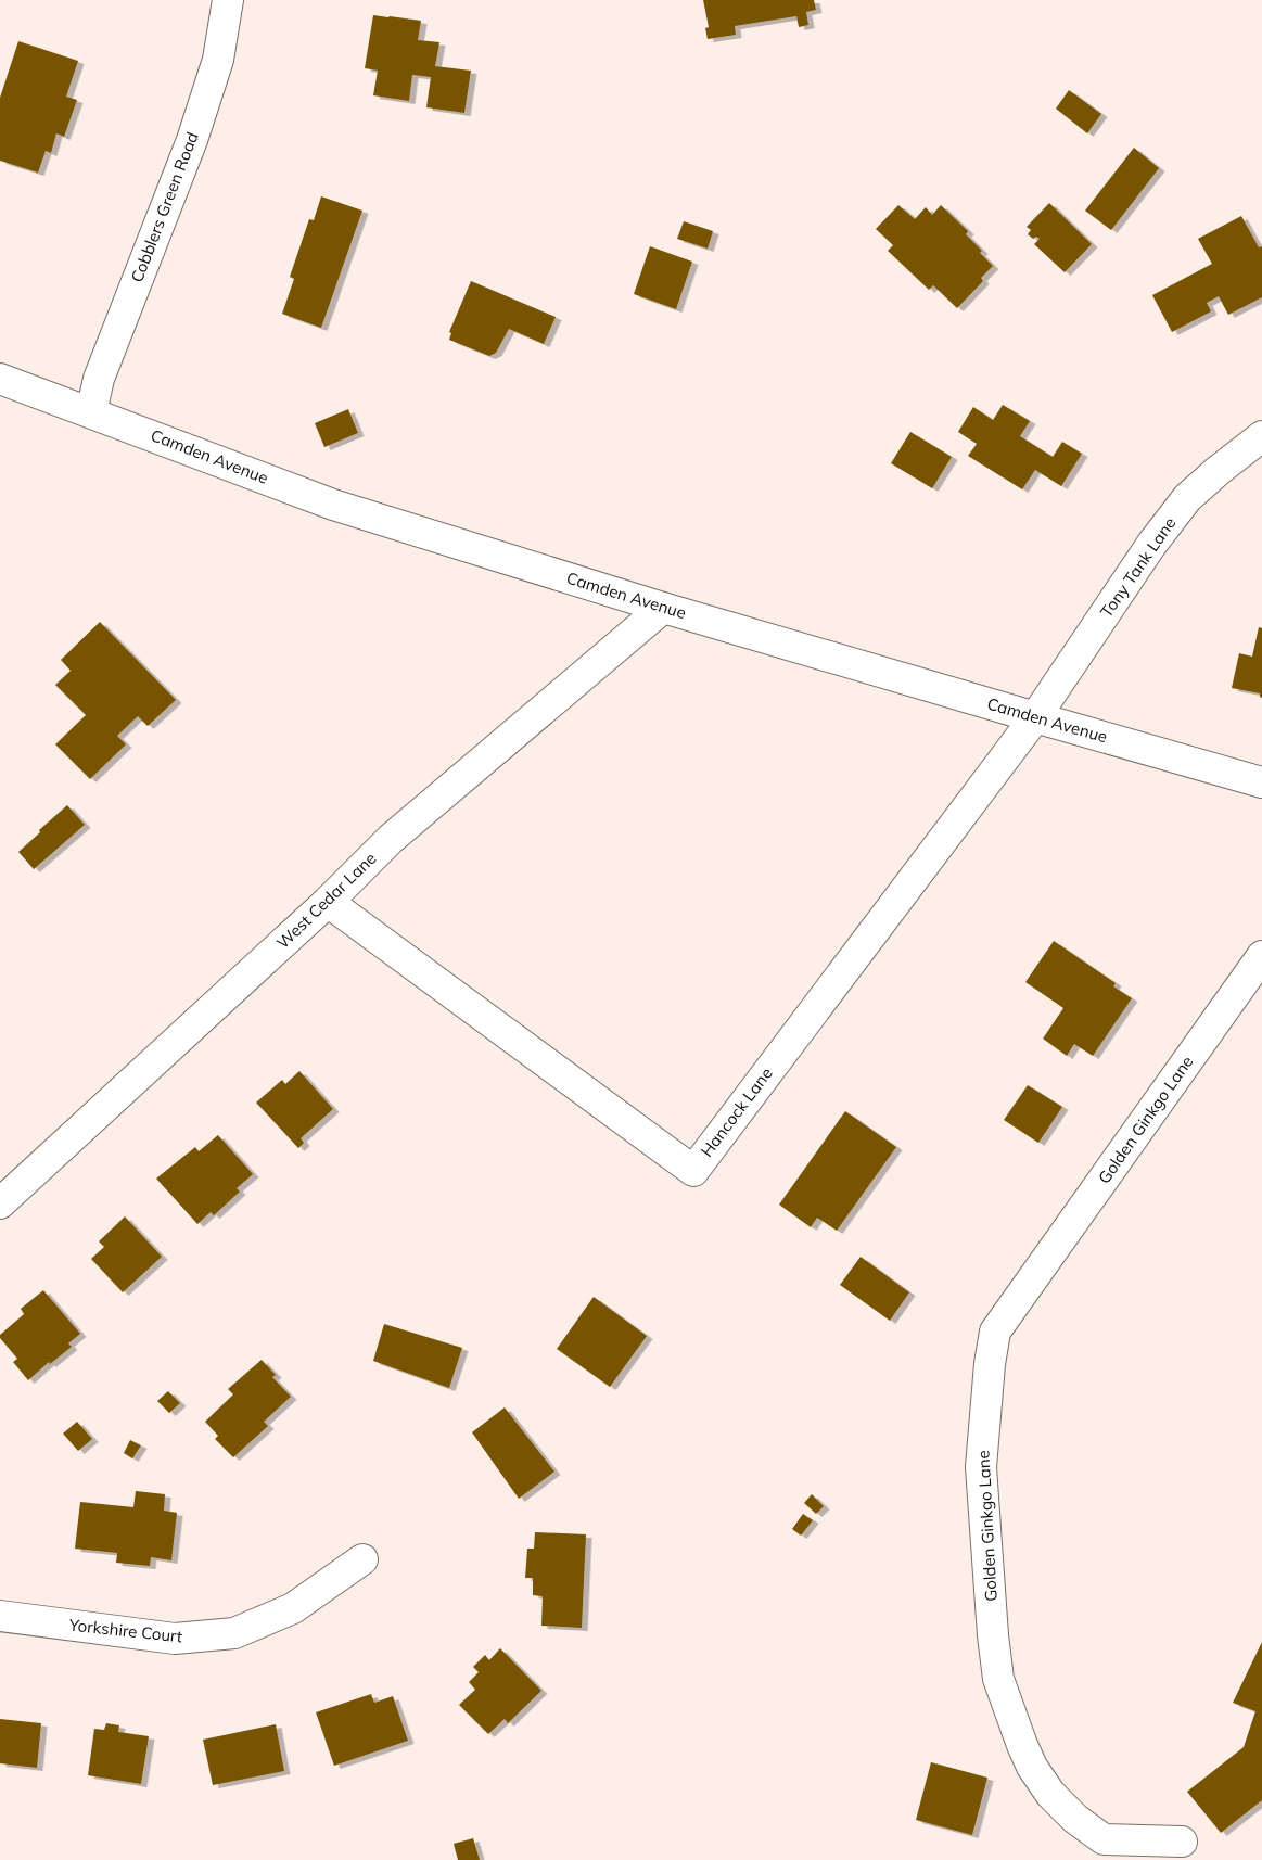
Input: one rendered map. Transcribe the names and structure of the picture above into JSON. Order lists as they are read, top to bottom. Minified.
{"streets":{"street":["Cobblers Green Road","Camden Avenue","Tony Tank Lane","West Cedar Lane","Hancock Lane","Golden Ginkgo Lane","Yorkshire Court"]},"crossings":[["Cobblers Green Road","Camden Avenue"],["Camden Avenue","Tony Tank Lane"],["Camden Avenue","West Cedar Lane"],["Camden Avenue","Hancock Lane"],["Tony Tank Lane","Hancock Lane"],["West Cedar Lane","Hancock Lane"]]}
